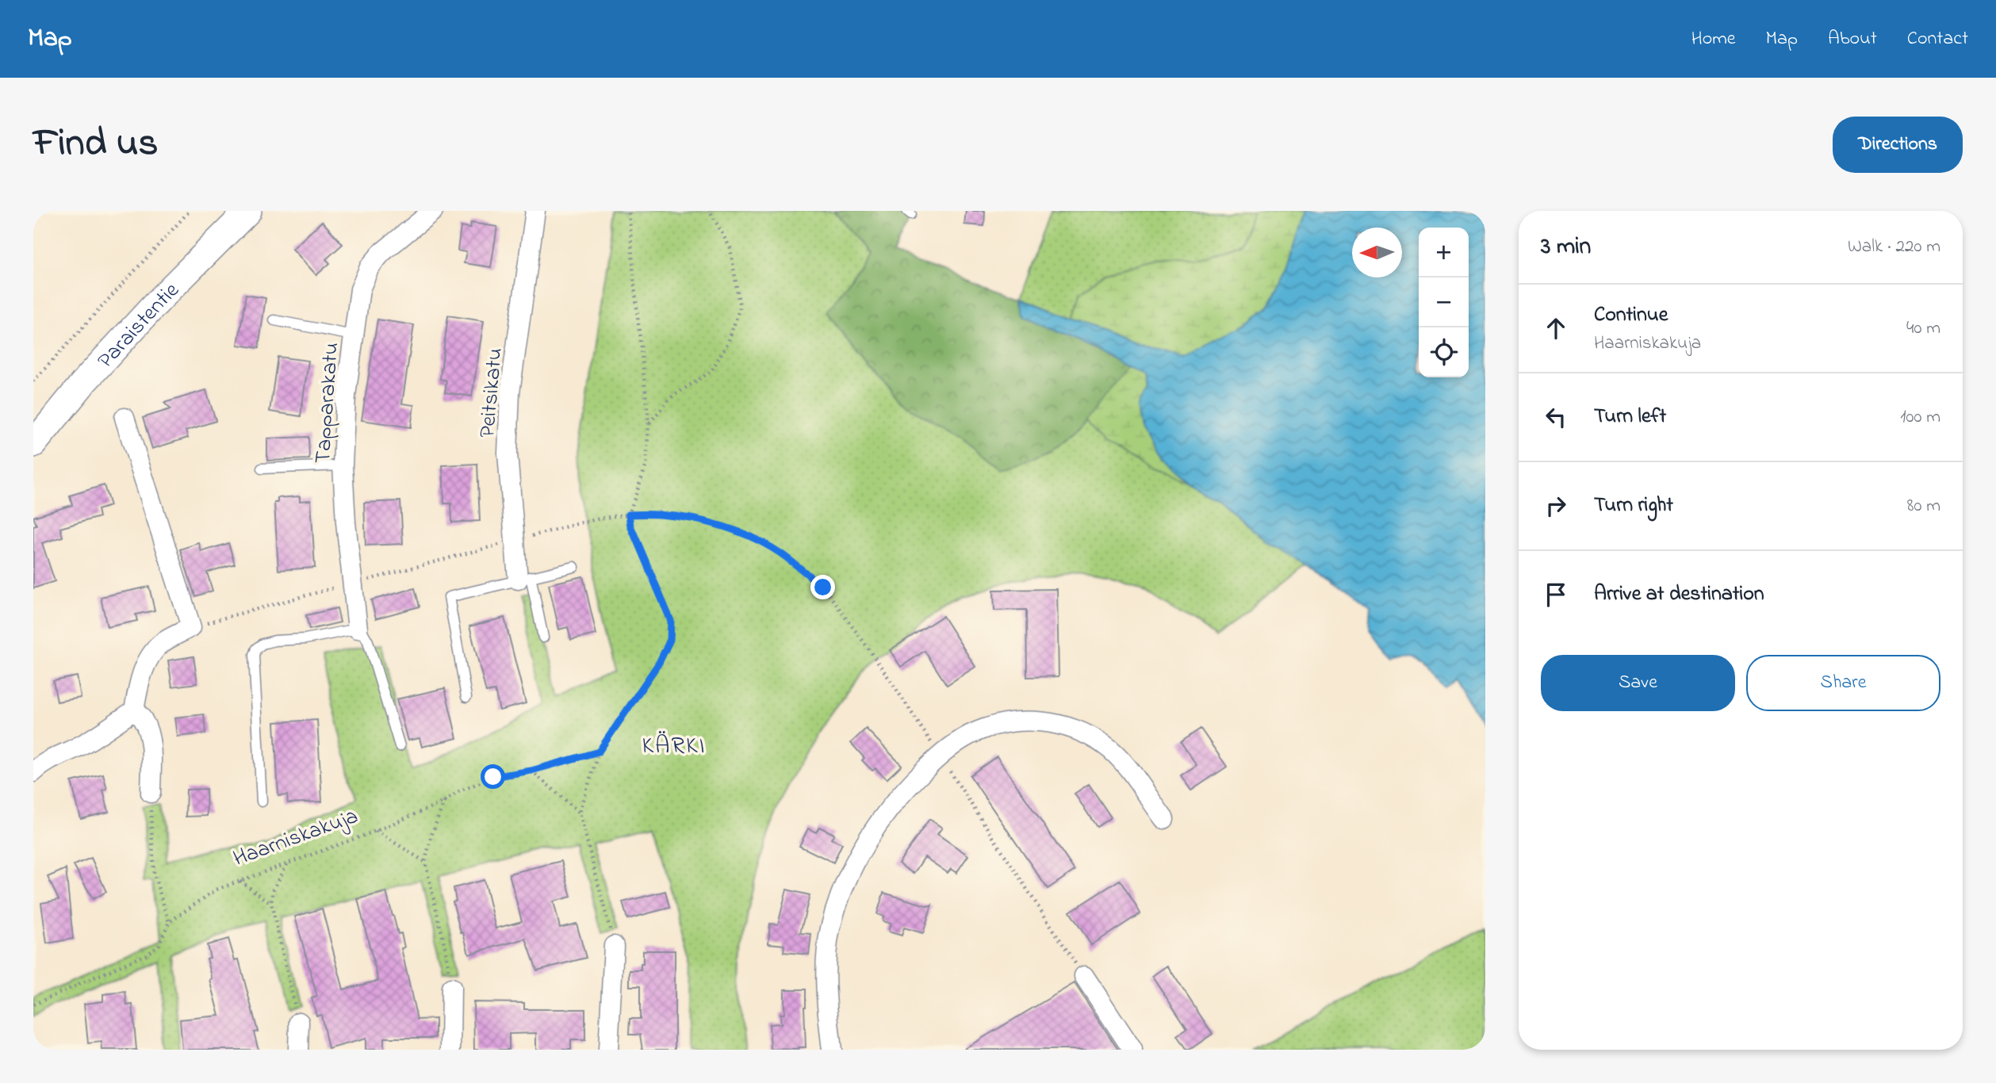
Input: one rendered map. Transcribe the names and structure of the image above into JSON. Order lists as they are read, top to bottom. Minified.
{"streets":{"main road":["Paraistentie"],"street":["Peitsikatu","Tapparakatu"],"path":["Haarniskakuja"]},"districts":["KÄRKI"],"north":"left","page":{"header":"Map","nav":["Home","Map","About","Contact"],"title":"Find us","buttons":["Directions",["Save","Share"]],"heading":["3 min","Walk · 220 m"],"map_buttons":["+","−"],"list":[["Continue","Haarniskakuja","40 m"],["Turn left","100 m"],["Turn right","80 m"],"Arrive at destination"]}}
